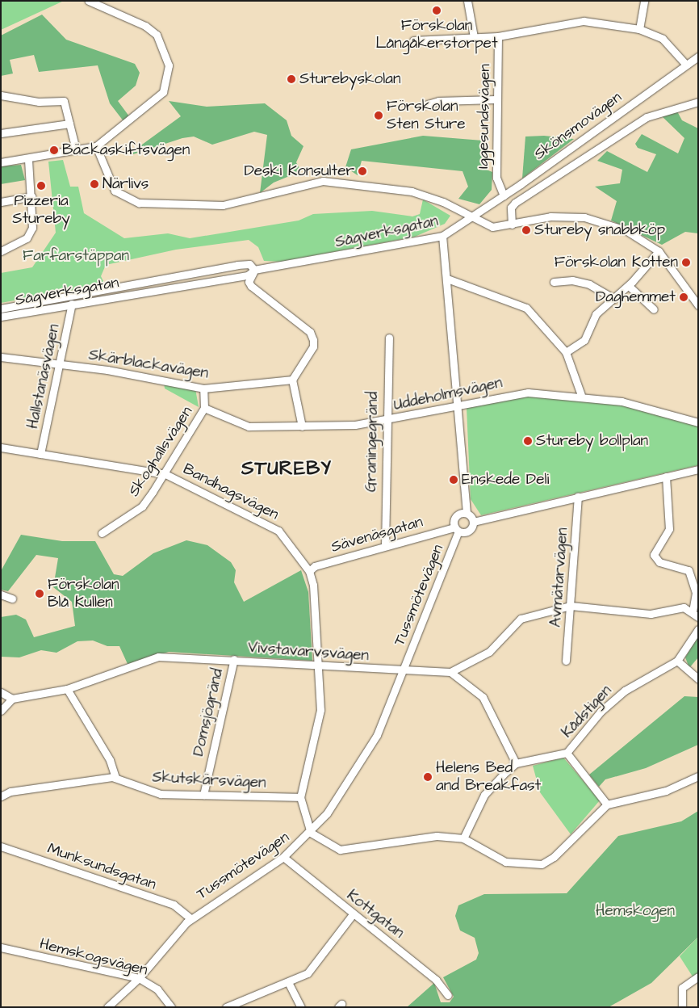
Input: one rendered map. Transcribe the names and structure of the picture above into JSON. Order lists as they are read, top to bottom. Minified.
{"streets":{"street":["Iggesundsvägen","Skönsmovägen","Sågverksgatan","Skärblackavägen","Hallstanäsvägen","Uddeholmsvägen","Graningegränd","Skoghallsvägen","Bandhagsvägen","Sävenäsgatan","Avmätarvägen","Tussmötevägen","Vivstavarvsvägen","Kådstigen","Domsjögränd","Skutskärsvägen","Munksundsgatan","Kottgatan","Hemskogsvägen"]},"crossings":[["Iggesundsvägen","Skönsmovägen"],["Skönsmovägen","Sågverksgatan"],["Sågverksgatan","Hallstanäsvägen"],["Skärblackavägen","Hallstanäsvägen"],["Skärblackavägen","Skoghallsvägen"],["Hallstanäsvägen","Bandhagsvägen"],["Uddeholmsvägen","Graningegränd"],["Uddeholmsvägen","Skoghallsvägen"],["Graningegränd","Sävenäsgatan"],["Skoghallsvägen","Bandhagsvägen"],["Bandhagsvägen","Sävenäsgatan"],["Bandhagsvägen","Tussmötevägen"],["Bandhagsvägen","Vivstavarvsvägen"],["Bandhagsvägen","Skutskärsvägen"],["Sävenäsgatan","Tussmötevägen"],["Avmätarvägen","Vivstavarvsvägen"],["Tussmötevägen","Vivstavarvsvägen"],["Tussmötevägen","Munksundsgatan"],["Tussmötevägen","Kottgatan"],["Tussmötevägen","Hemskogsvägen"],["Vivstavarvsvägen","Domsjögränd"],["Domsjögränd","Skutskärsvägen"]],"districts":["STUREBY"],"parks":["Farfarstäppan","Hemskogen"],"places":["Förskolan Långåkerstorpet","Sturebyskolan","Förskolan Sten Sture","Bäckaskiftsvägen","Deski Konsulter","Närlivs","Pizzeria Stureby","Stureby snabbköp","Förskolan Kotten","Daghemmet","Stureby bollplan","Enskede Deli","Förskolan Blå Kullen","Helens Bed and Breakfast"]}
